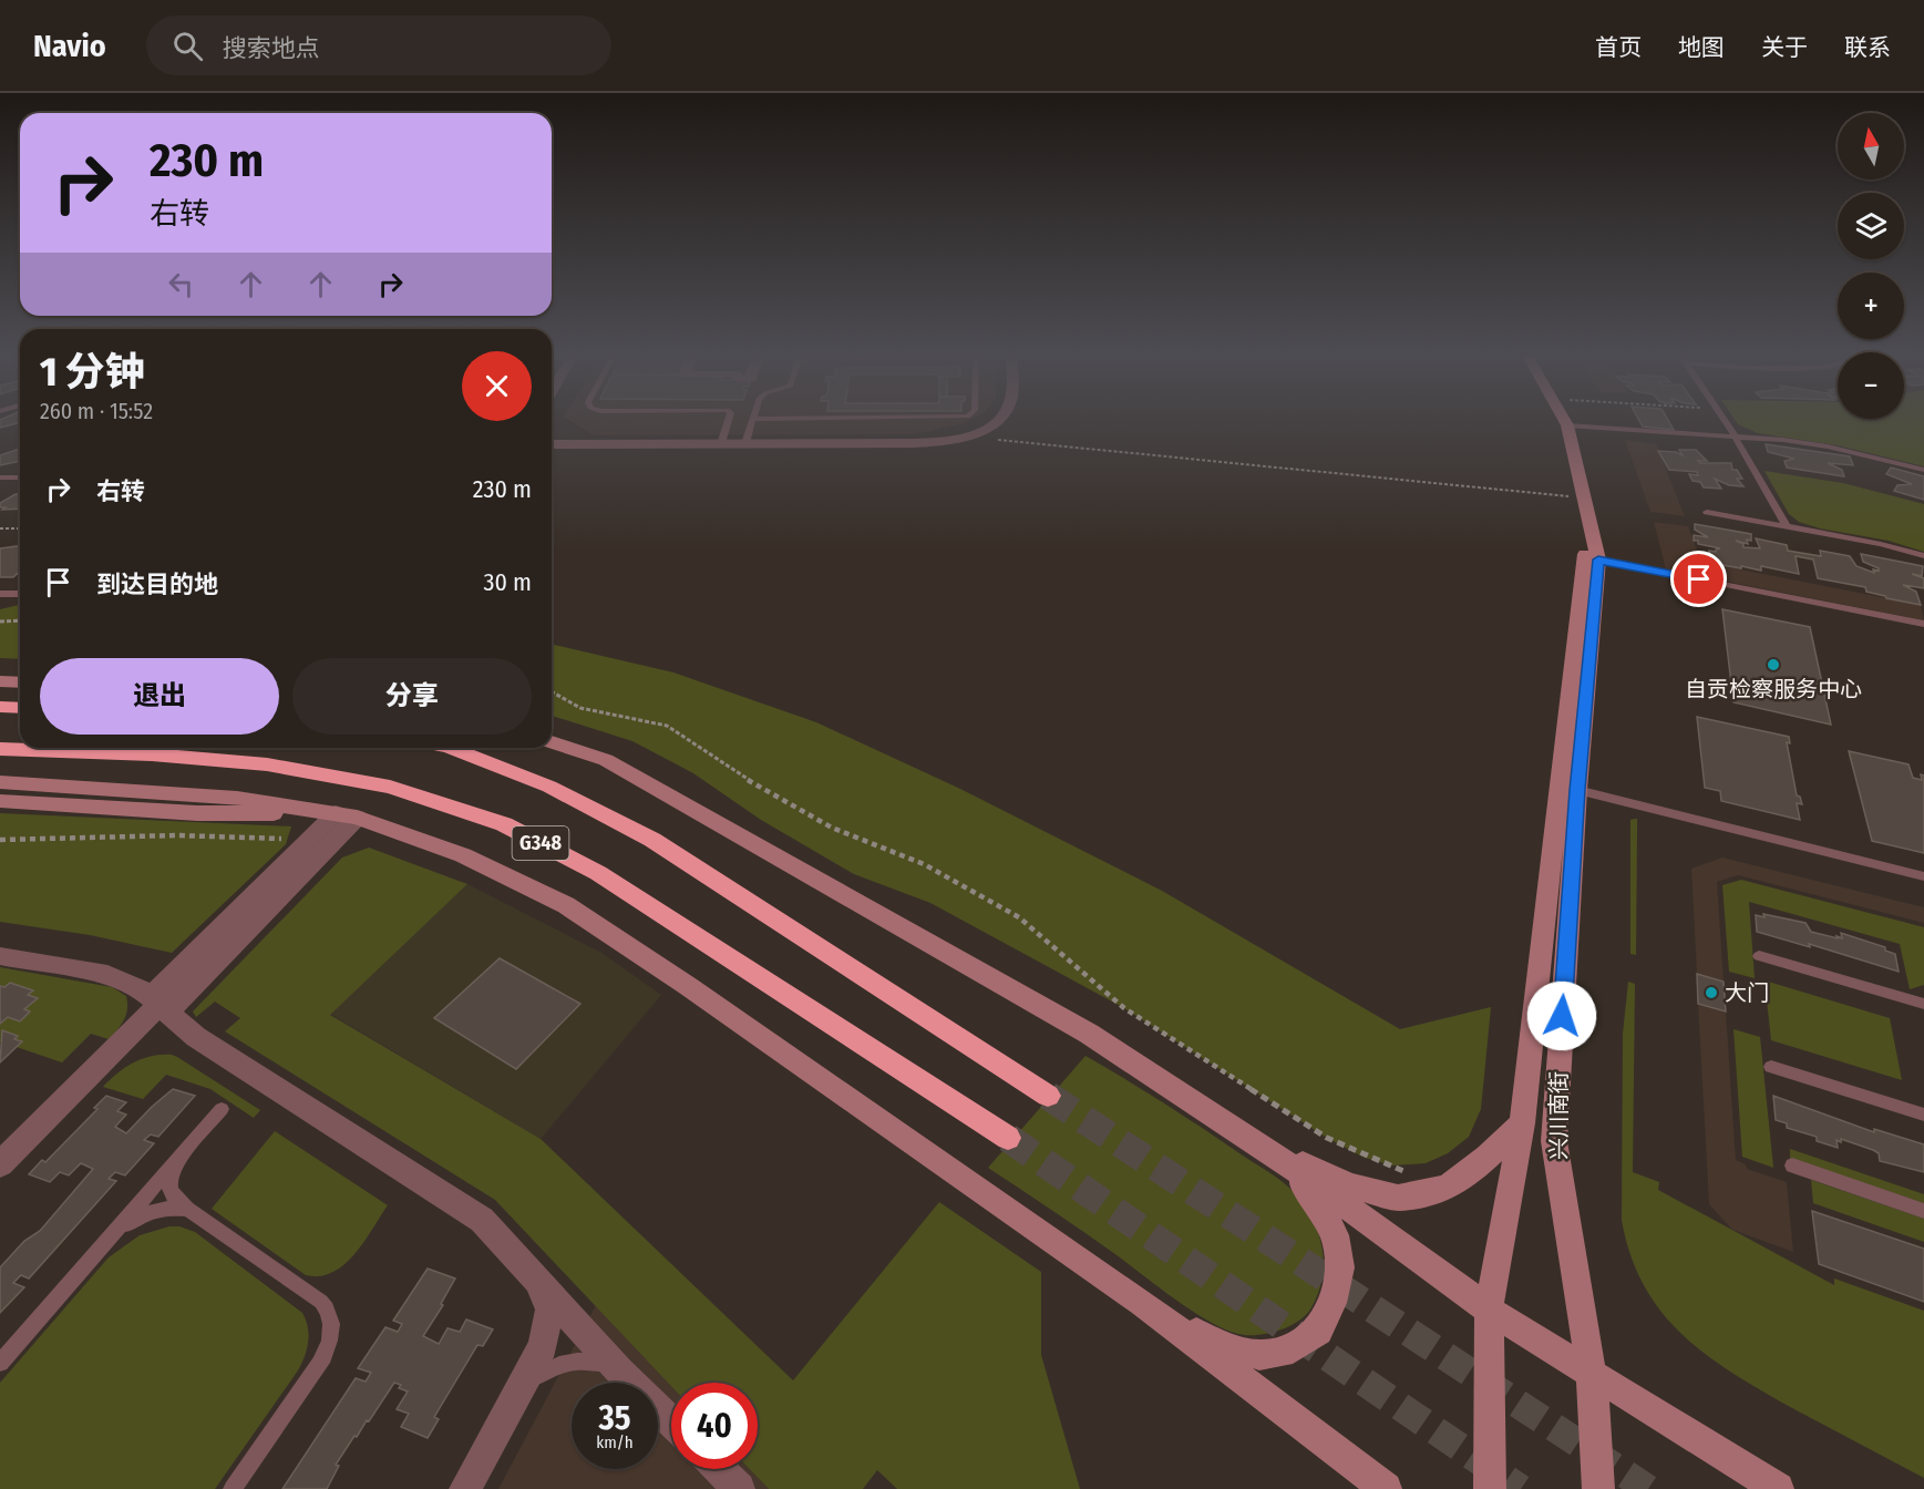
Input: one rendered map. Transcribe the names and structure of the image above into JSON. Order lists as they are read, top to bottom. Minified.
{"streets":{"highway":["G348"],"street":["兴川南街"]},"places":["自贡检察服务中心","大门"],"north":"top","page":{"header":"Navio","search":"搜索地点","nav":["首页","地图","关于","联系"],"map_buttons":["+","−"],"turn":["230 m","右转"],"heading":["1 分钟","260 m · 15:52"],"list":[{"name":"右转","value":"230 m"},{"name":"到达目的地","value":"30 m"}],"buttons":["退出","分享"],"speed":"35 km/h","limit":"40"}}
